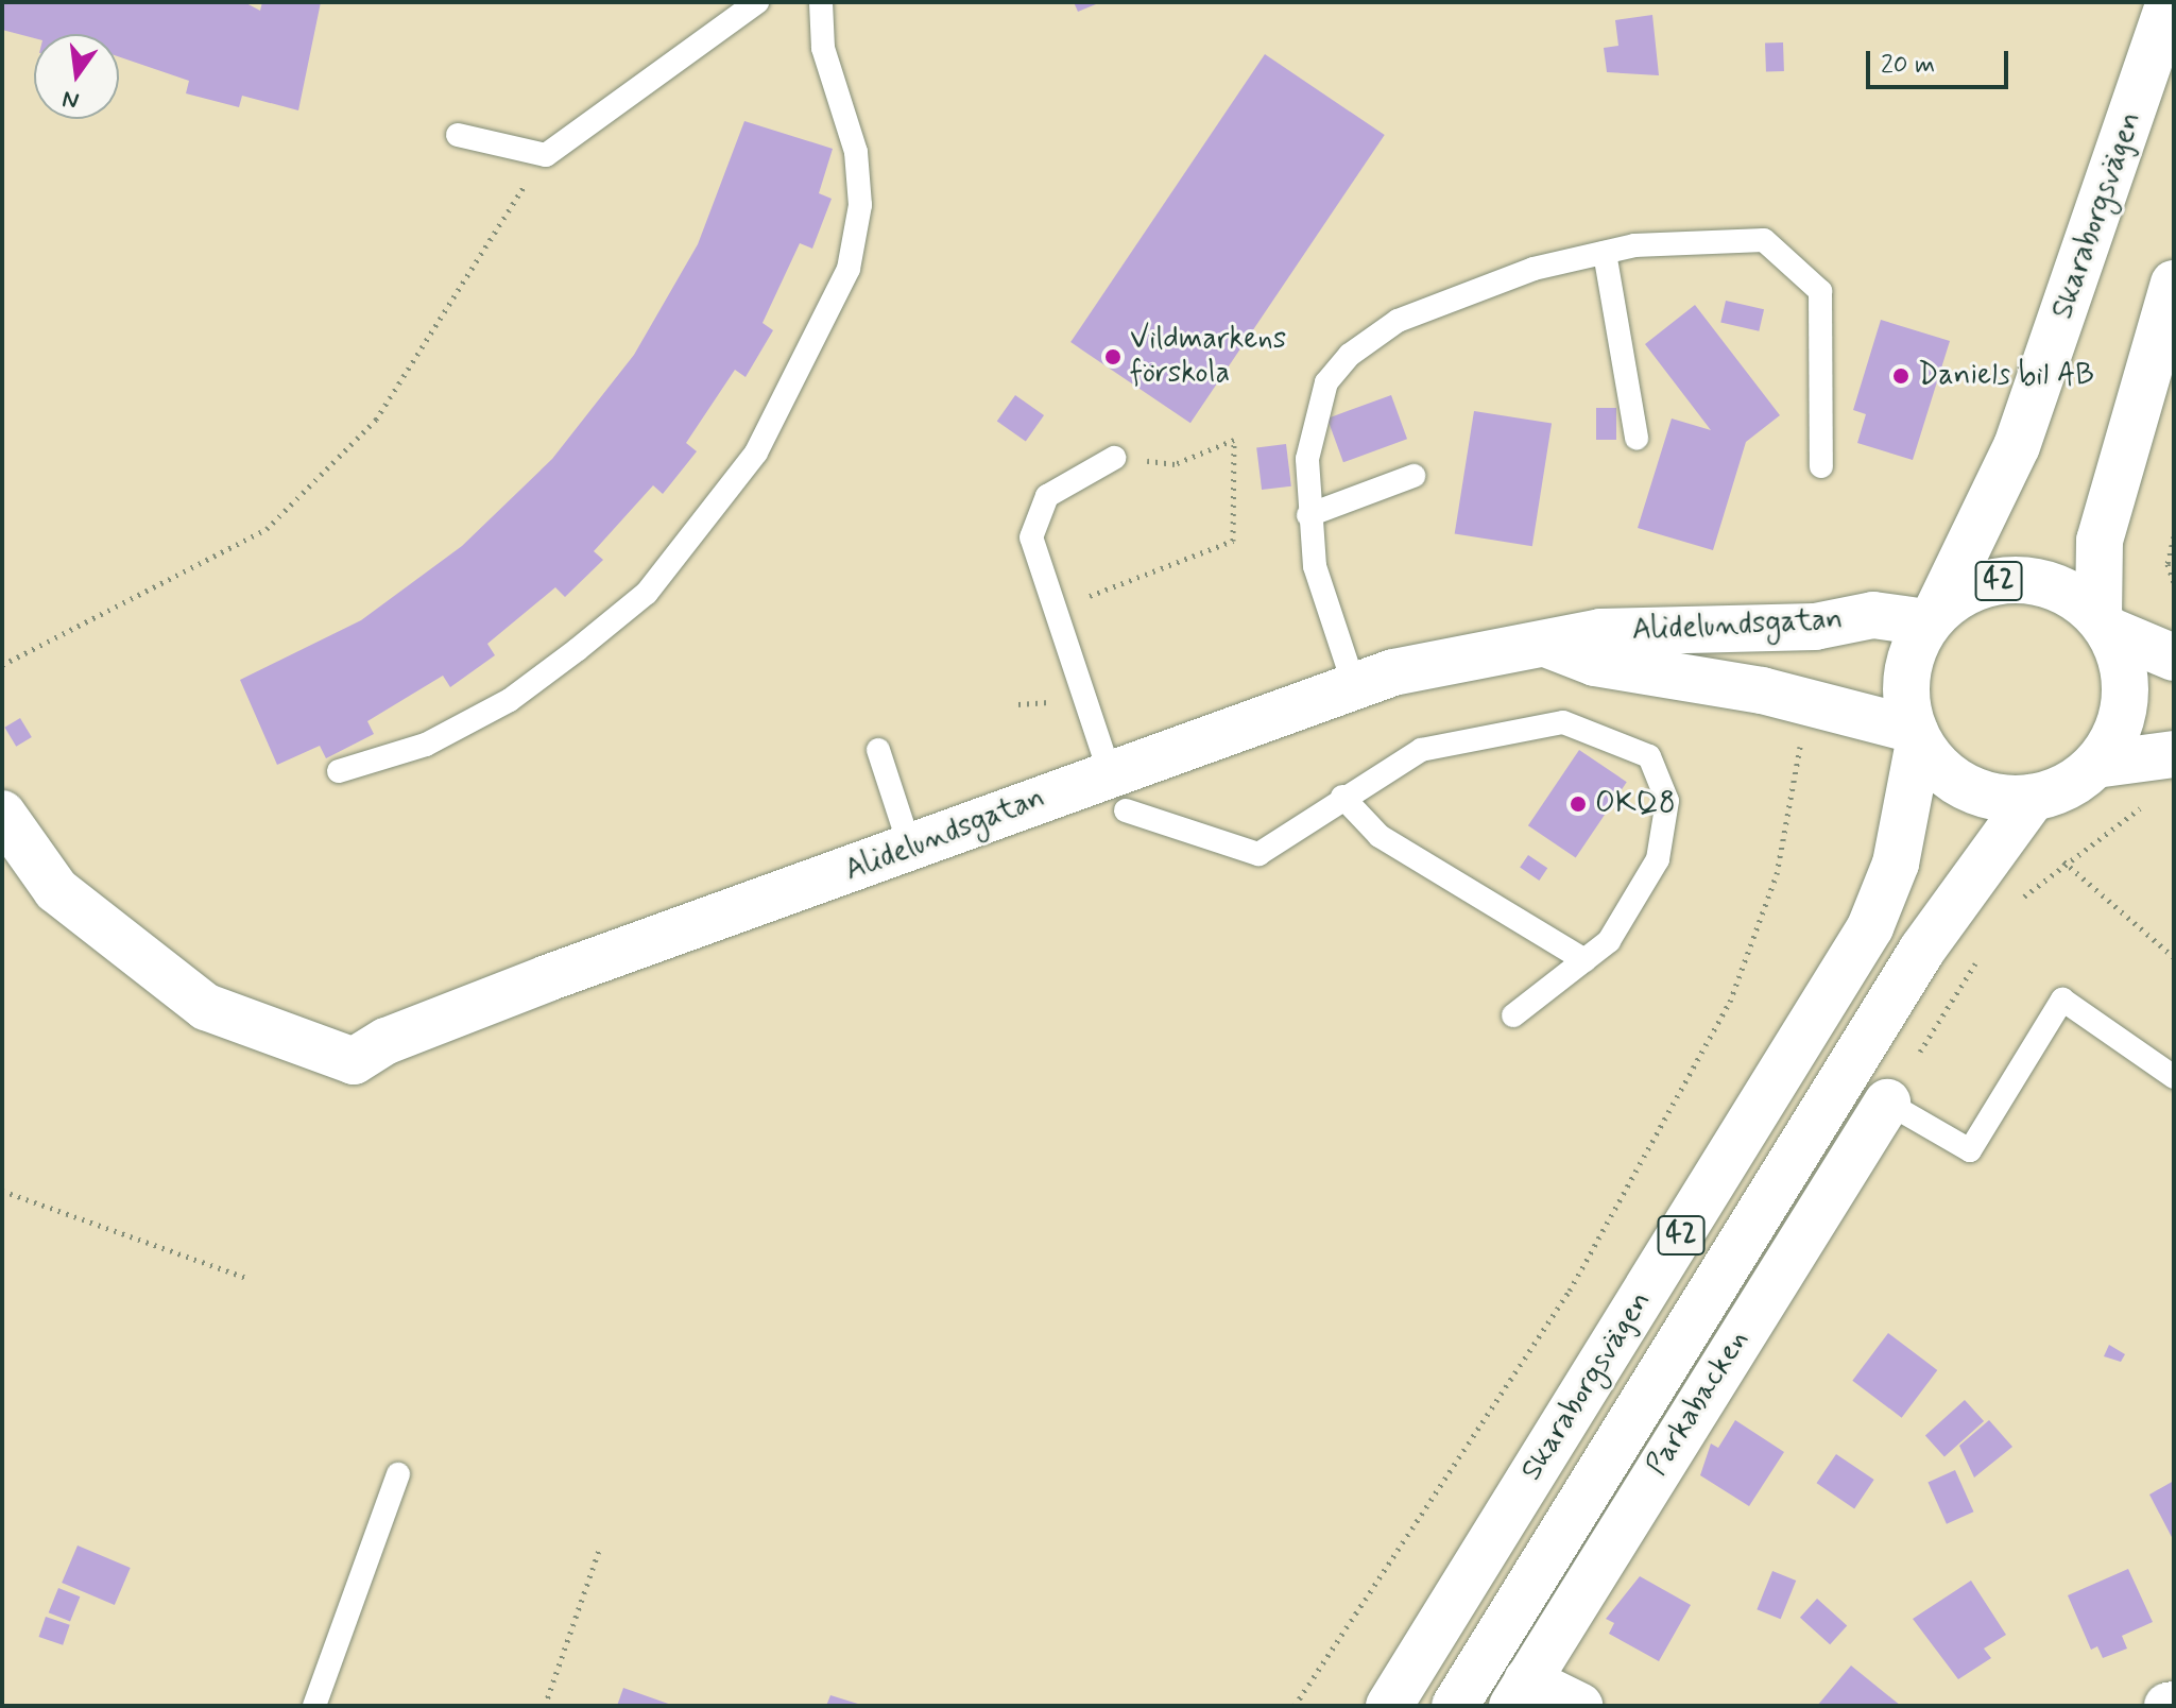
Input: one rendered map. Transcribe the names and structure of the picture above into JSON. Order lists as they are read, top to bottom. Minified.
{"streets":{"main road":["Skaraborgsvägen","42","Alidelundsgatan","Parkabacken"]},"crossings":[["Skaraborgsvägen","42"],["Skaraborgsvägen","Alidelundsgatan"],["42","Alidelundsgatan"]],"places":["Vildmarkens förskola","Daniels bil AB","OKQ8"],"scale_bar":"20 m","north":"bottom"}
